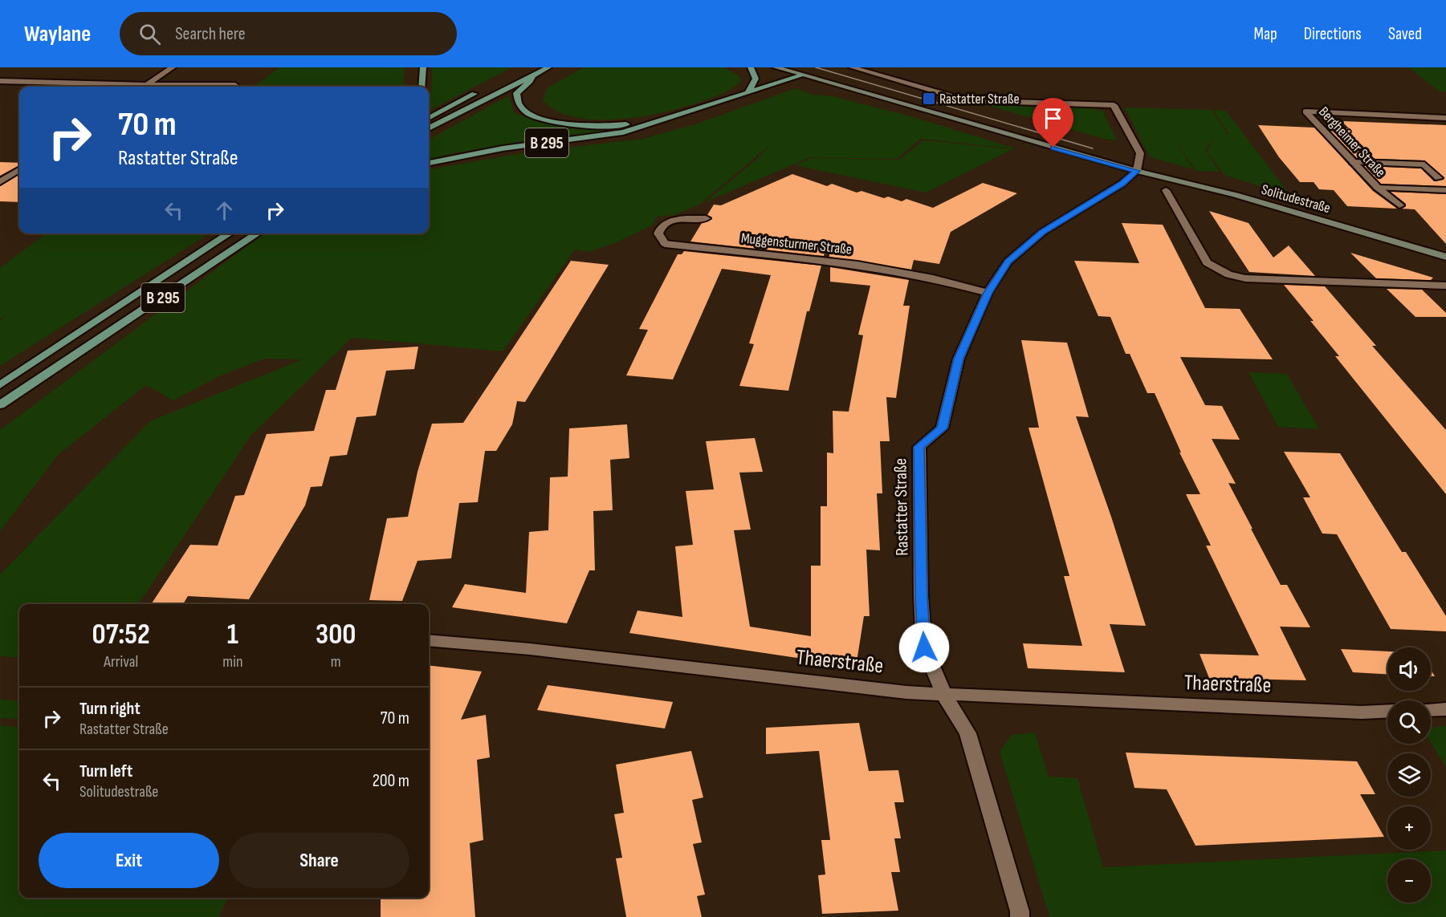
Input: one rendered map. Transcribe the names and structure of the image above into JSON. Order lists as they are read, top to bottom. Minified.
{"streets":{"main road":["B 295","Solitudestraße"],"street":["Bergheimer Straße","Muggensturmer Straße","Rastatter Straße","Thaerstraße"]},"crossings":[["B 295","Solitudestraße"],["Solitudestraße","Rastatter Straße"],["Muggensturmer Straße","Rastatter Straße"],["Rastatter Straße","Thaerstraße"]],"places":{"transit":["Rastatter Straße"]},"page":{"header":"Waylane","search":"Search here","nav":["Map","Directions","Saved"],"turn":["70 m","Rastatter Straße"],"eta":["07:52","Arrival","1","min","300","m"],"map_buttons":["+","−"],"list":[{"name":"Turn right","note":"Rastatter Straße","value":"70 m"},{"name":"Turn left","note":"Solitudestraße","value":"200 m"}],"buttons":["Exit","Share"]}}
